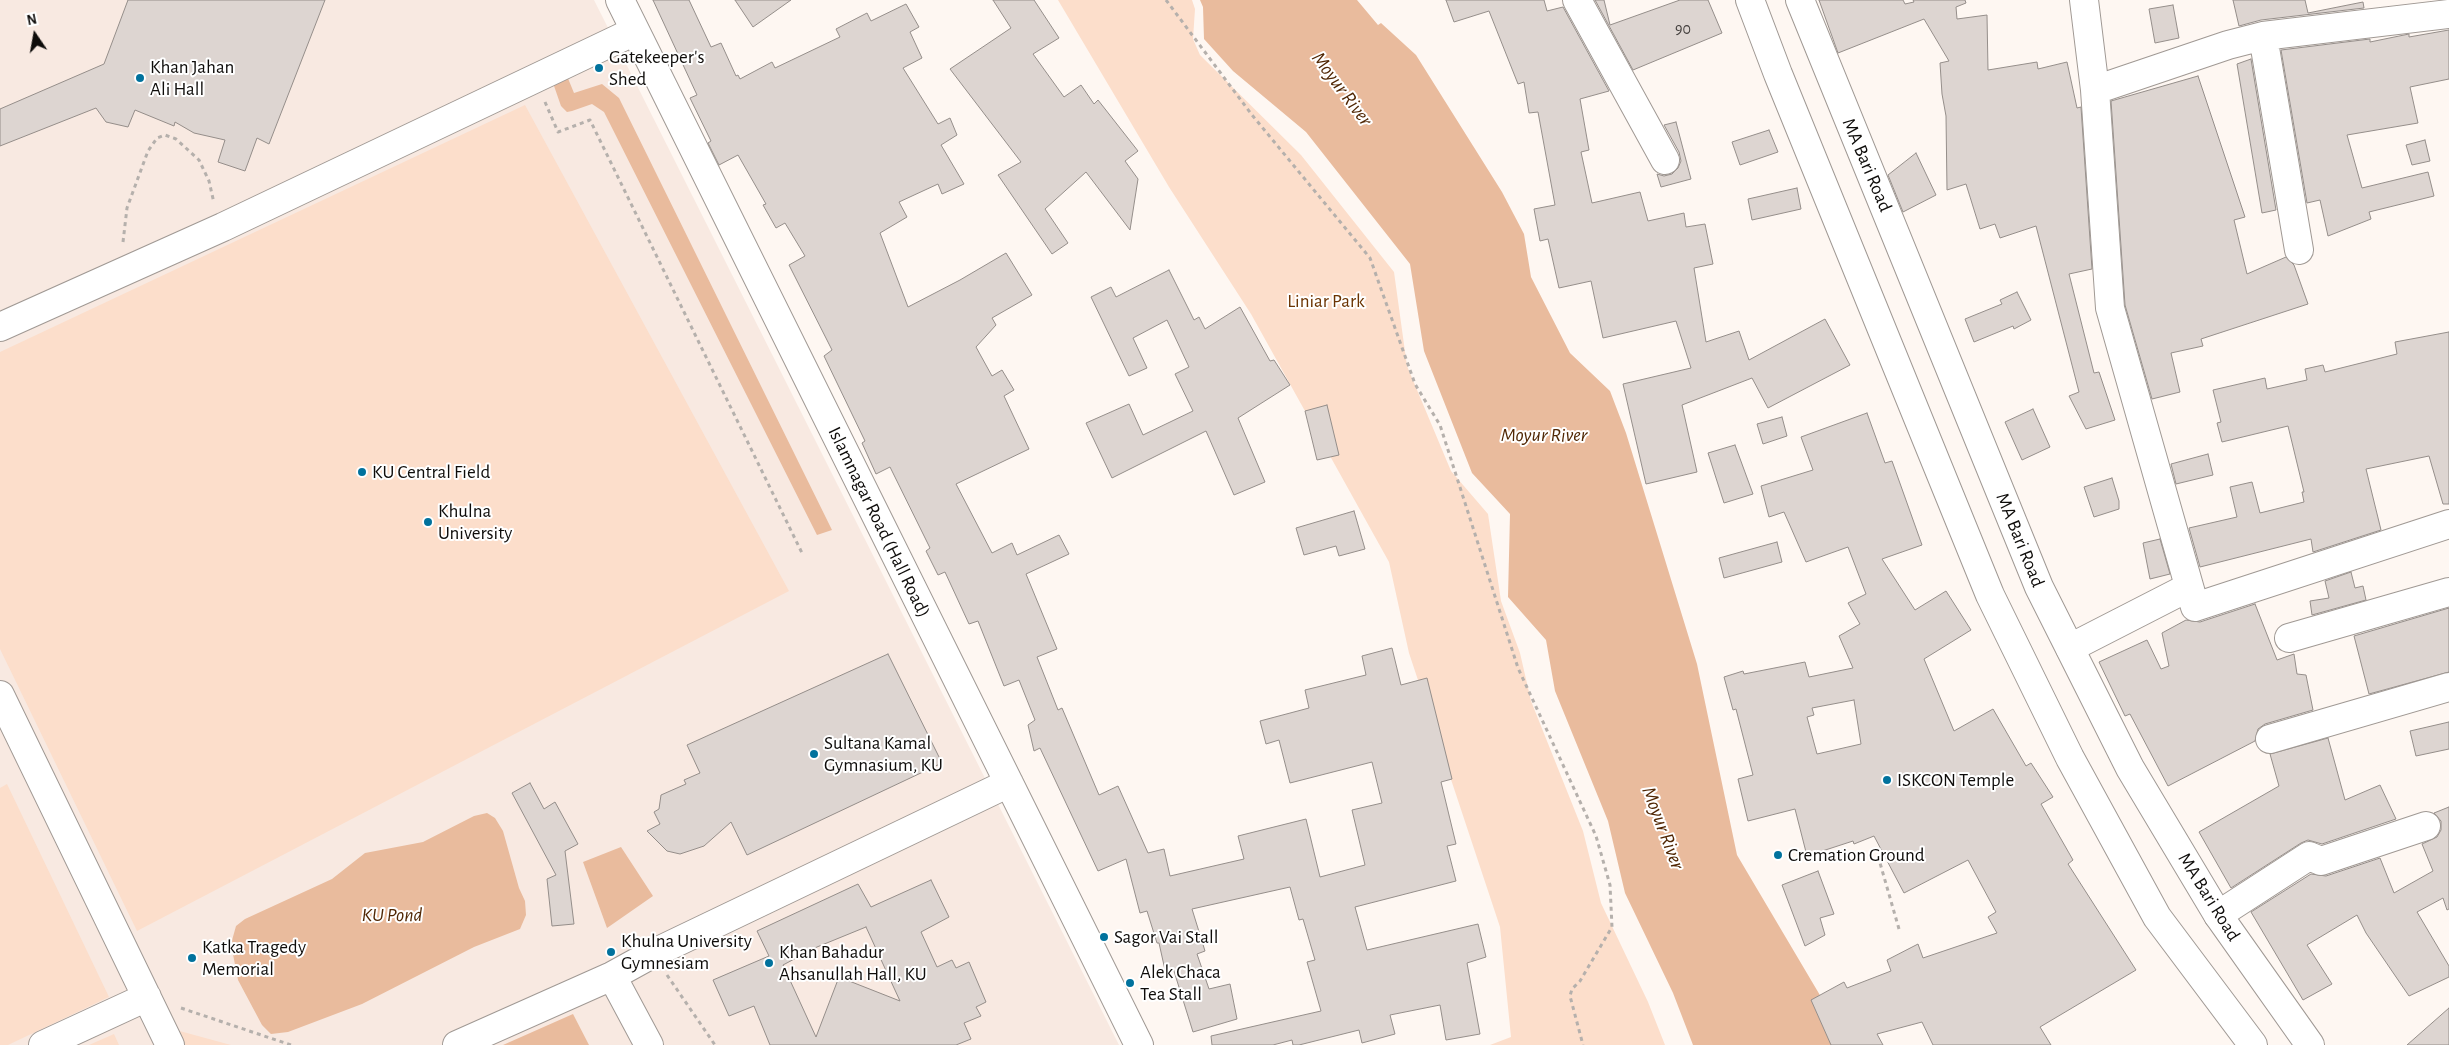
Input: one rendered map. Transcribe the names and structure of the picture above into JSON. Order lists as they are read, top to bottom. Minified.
{"streets":{"street":["MA Bari Road","Islamnagar Road (Hall Road)"]},"water":["Moyur River","KU Pond"],"parks":["Liniar Park"],"places":["Gatekeeper's Shed","Khan Jahan Ali Hall","KU Central Field","Khulna University","Sultana Kamal Gymnasium, KU","ISKCON Temple","Cremation Ground","Sagor Vai Stall","Khulna University Gymnesiam","Katka Tragedy Memorial","Khan Bahadur Ahsanullah Hall, KU","Alek Chaca Tea Stall"],"house_numbers":["90"],"north":"top"}
